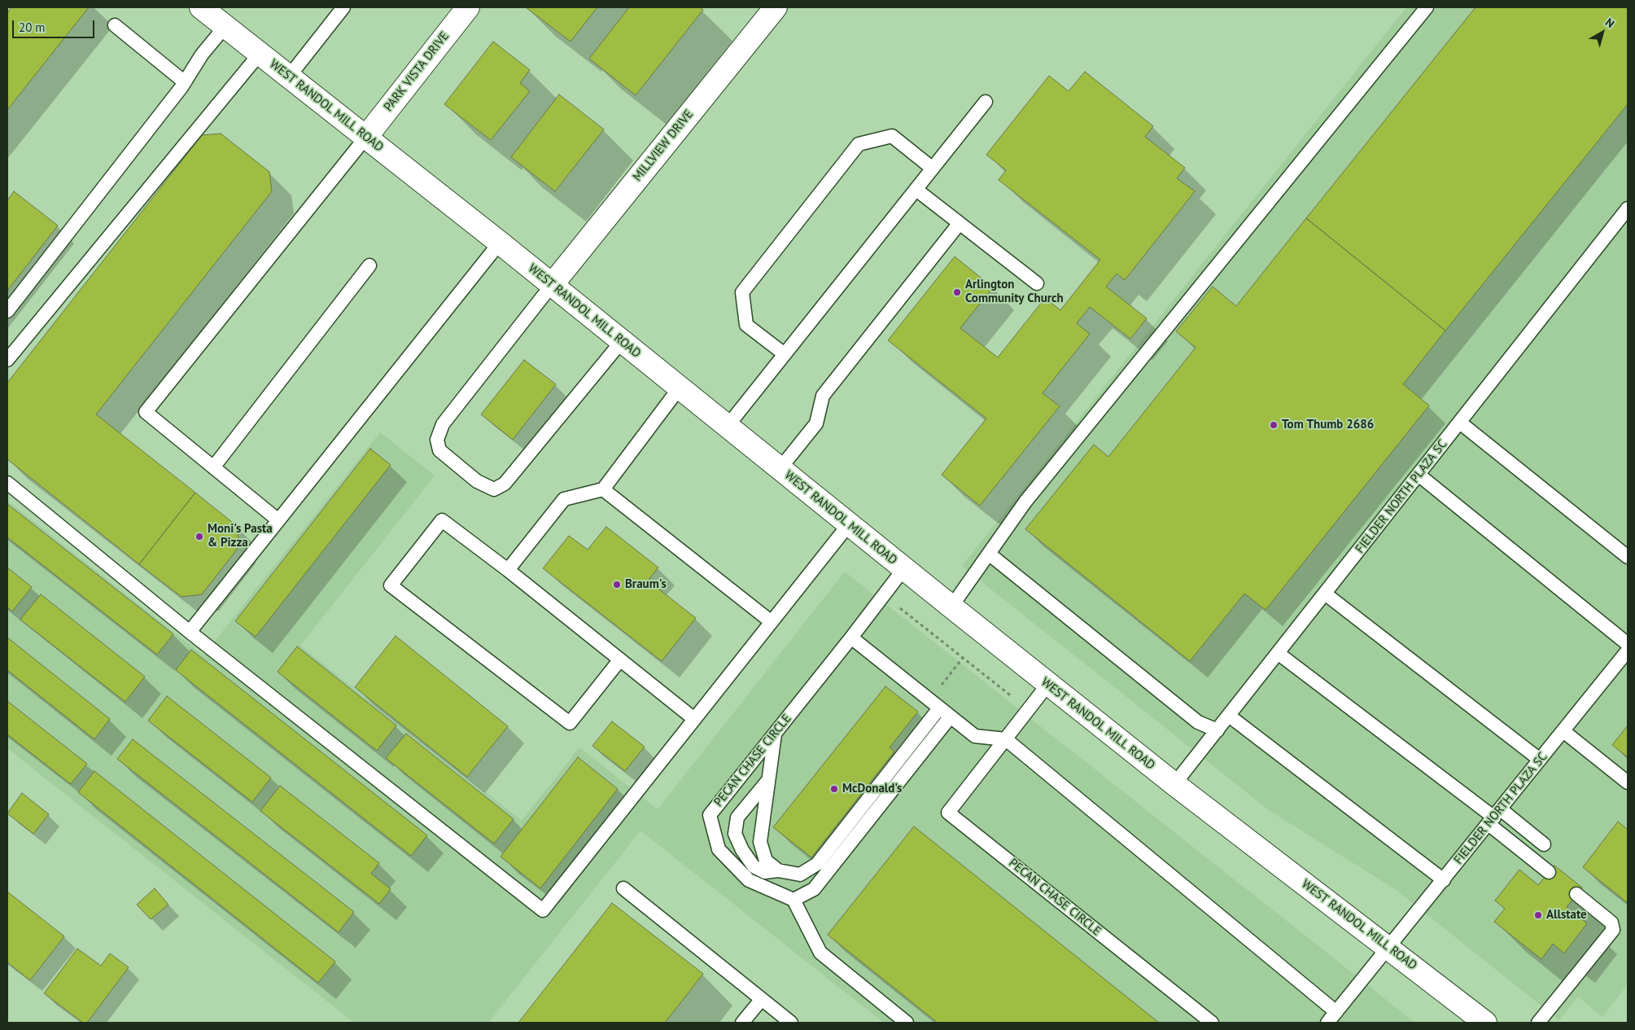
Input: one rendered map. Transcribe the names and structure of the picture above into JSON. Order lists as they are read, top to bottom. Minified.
{"streets":{"main road":["PARK VISTA DRIVE","WEST RANDOL MILL ROAD","MILLVIEW DRIVE"],"lane":["FIELDER NORTH PLAZA SC","PECAN CHASE CIRCLE"]},"crossings":[["PARK VISTA DRIVE","WEST RANDOL MILL ROAD"],["WEST RANDOL MILL ROAD","MILLVIEW DRIVE"],["WEST RANDOL MILL ROAD","FIELDER NORTH PLAZA SC"],["WEST RANDOL MILL ROAD","PECAN CHASE CIRCLE"]],"places":["Arlington Community Church","Tom Thumb 2686","Moni's Pasta & Pizza","Braum's","McDonald's","Allstate"],"scale_bar":"20 m","north":"top right"}
